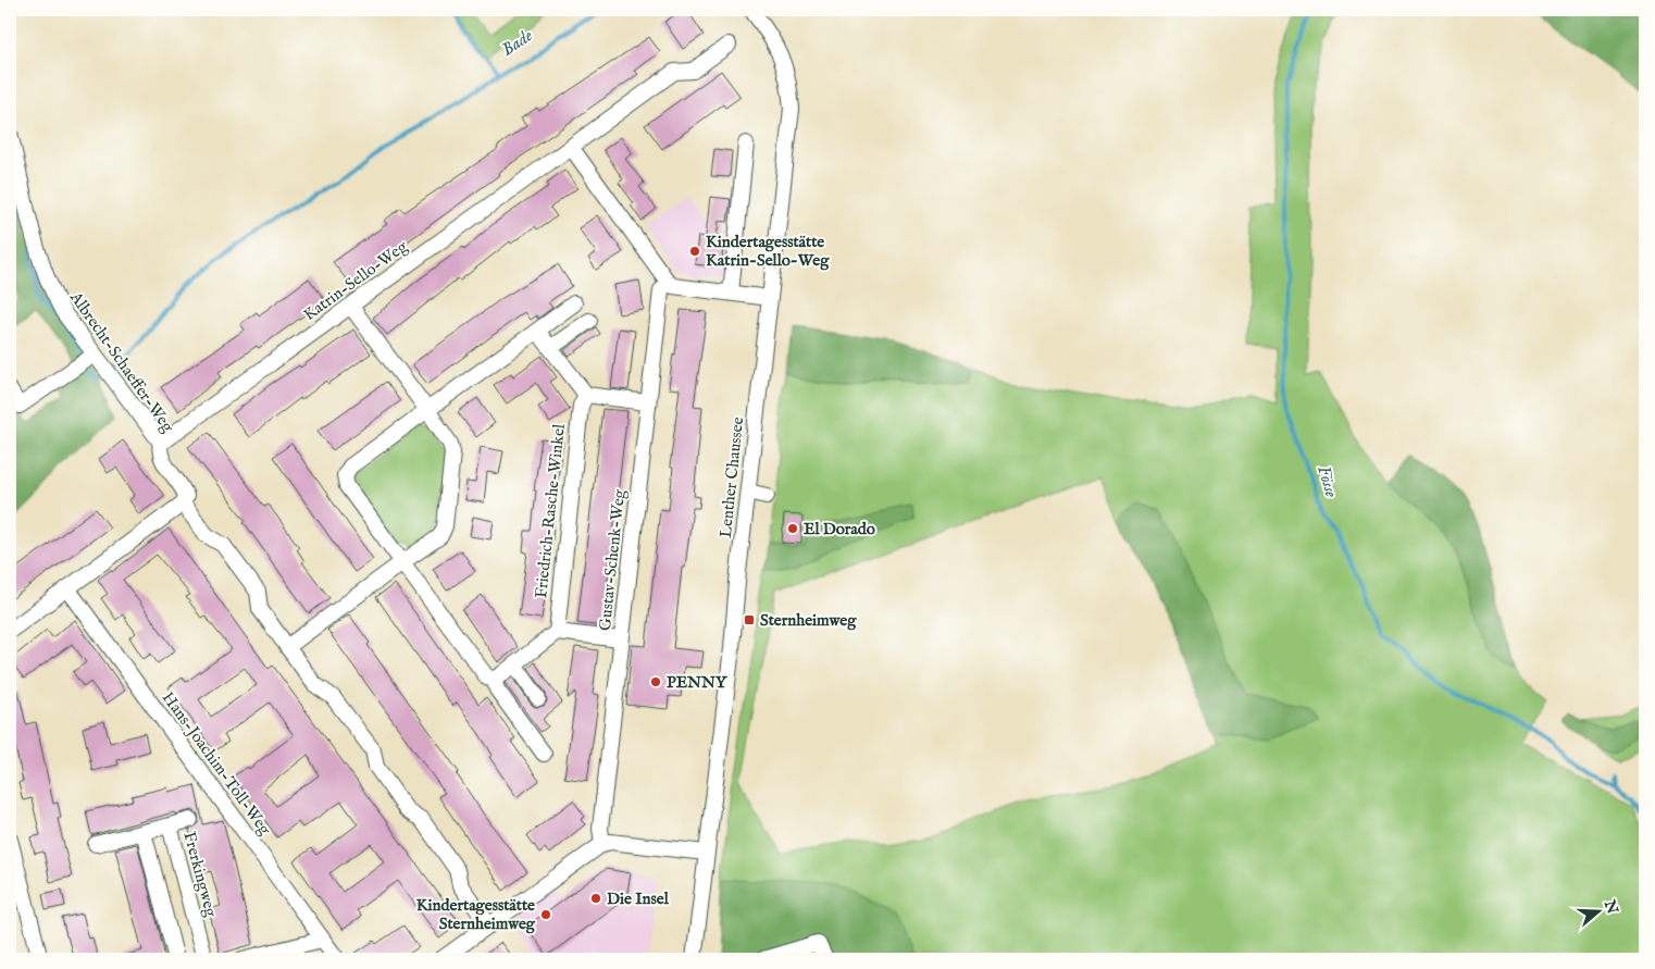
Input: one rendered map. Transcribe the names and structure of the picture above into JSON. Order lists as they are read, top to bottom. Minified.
{"streets":{"street":["Katrin-Sello-Weg","Albrecht-Schaeffer-Weg","Lenther Chaussee","Friedrich-Rasche-Winkel","Gustav-Schenk-Weg","Hans-Joachim-Toll-Weg","Frerkingweg"]},"crossings":[["Katrin-Sello-Weg","Albrecht-Schaeffer-Weg"]],"water":["Bade","Fösse"],"places":{"other":["Kindertagesstätte Katrin-Sello-Weg","El Dorado","PENNY","Die Insel","Kindertagesstätte Sternheimweg"],"transit":["Sternheimweg"]},"north":"right"}
